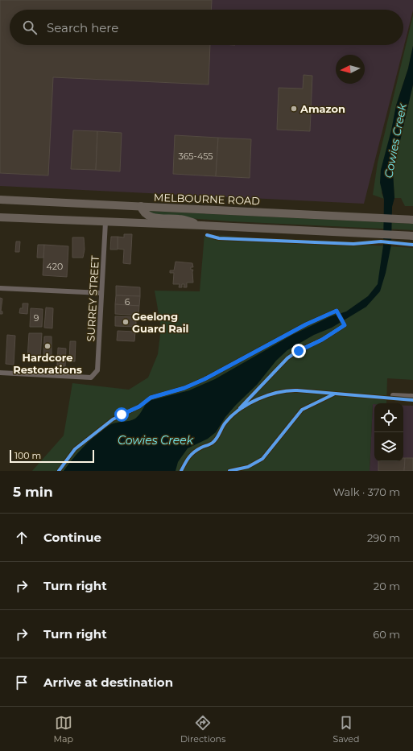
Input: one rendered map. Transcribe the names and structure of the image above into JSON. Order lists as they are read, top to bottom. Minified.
{"streets":{"highway":["MELBOURNE ROAD"],"street":["SURREY STREET"]},"water":["Cowies Creek"],"places":["Amazon","Geelong Guard Rail","Hardcore Restorations"],"house_numbers":["365-455","420","6","9"],"scale_bar":"100 m","north":"left","page":{"search":"Search here","scale":"100 m","heading":["5 min","Walk · 370 m"],"list":[["Continue","290 m"],["Turn right","20 m"],["Turn right","60 m"],"Arrive at destination"],"nav":["Map","Directions","Saved"]}}
